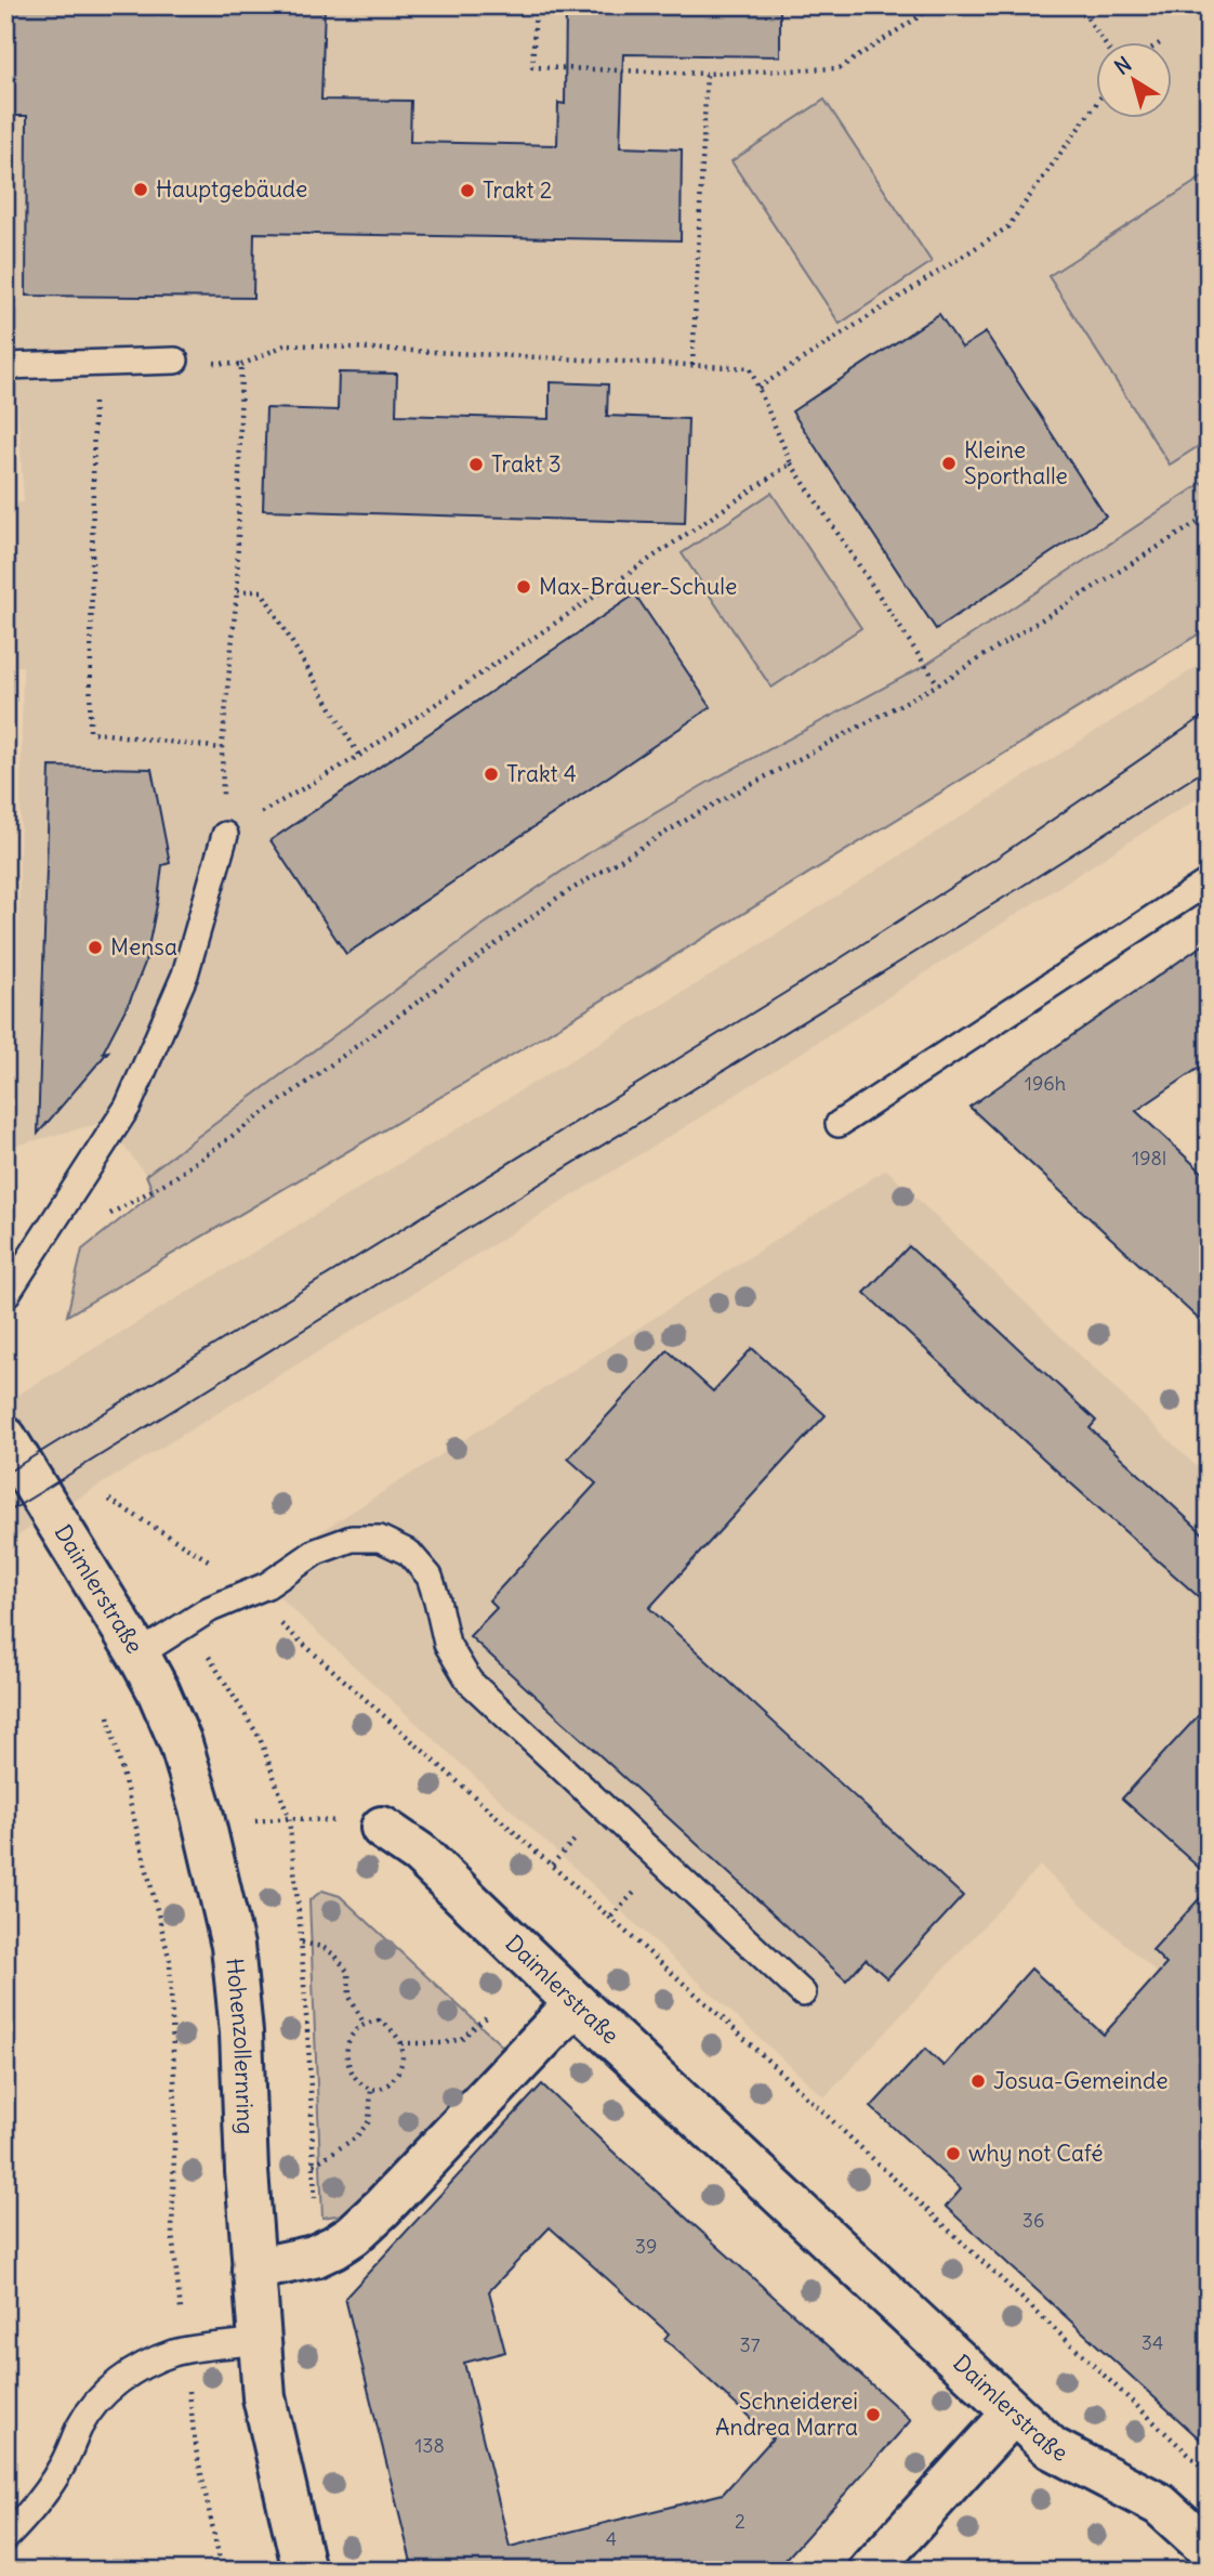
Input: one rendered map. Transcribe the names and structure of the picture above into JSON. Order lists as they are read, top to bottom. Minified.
{"streets":{"street":["Daimlerstraße","Hohenzollernring"]},"crossings":[["Daimlerstraße","Hohenzollernring"]],"places":["Hauptgebäude","Trakt 2","Kleine Sporthalle","Trakt 3","Max-Brauer-Schule","Trakt 4","Mensa","Josua-Gemeinde","why not Café","Schneiderei Andrea Marra"],"house_numbers":["196h","198l","36","39","34","37","138","2","4"],"north":"top left"}
